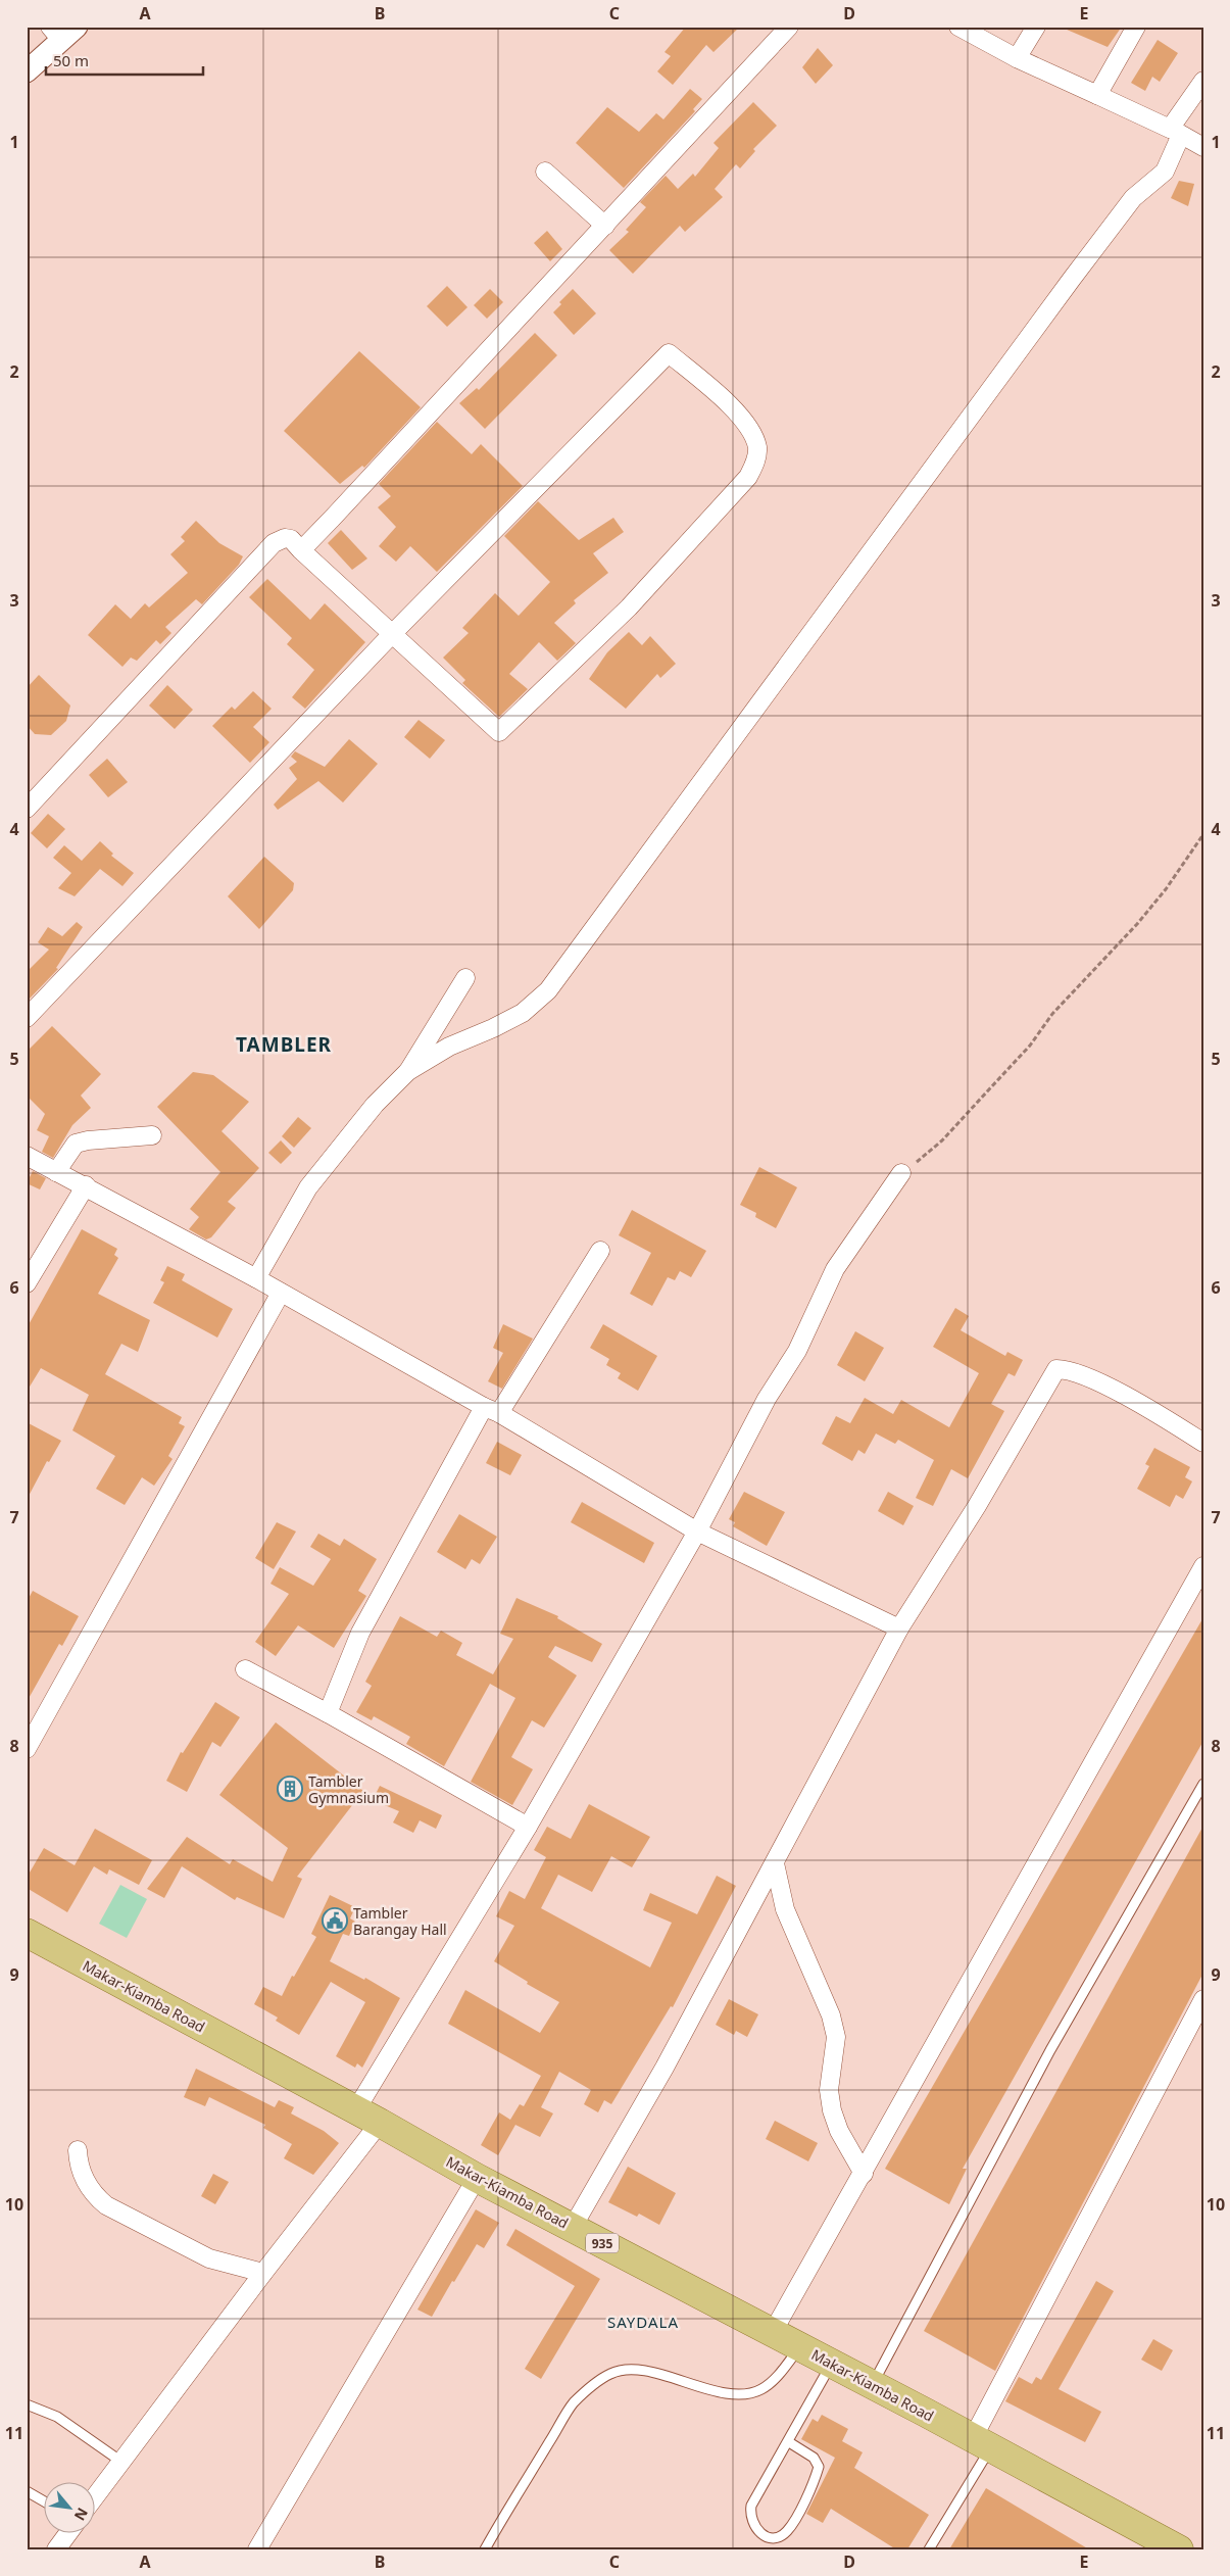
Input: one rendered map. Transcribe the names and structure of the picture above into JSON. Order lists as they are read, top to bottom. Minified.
{"streets":{"main road":["Makar-Kiamba Road","935"]},"districts":["TAMBLER","SAYDALA"],"places":{"building":["Tambler Gymnasium"],"public building":["Tambler Barangay Hall"]},"scale_bar":"50 m","north":"bottom right","grid":{"columns":["A","B","C","D","E"],"rows":["1","2","3","4","5","6","7","8","9","10","11"]}}
